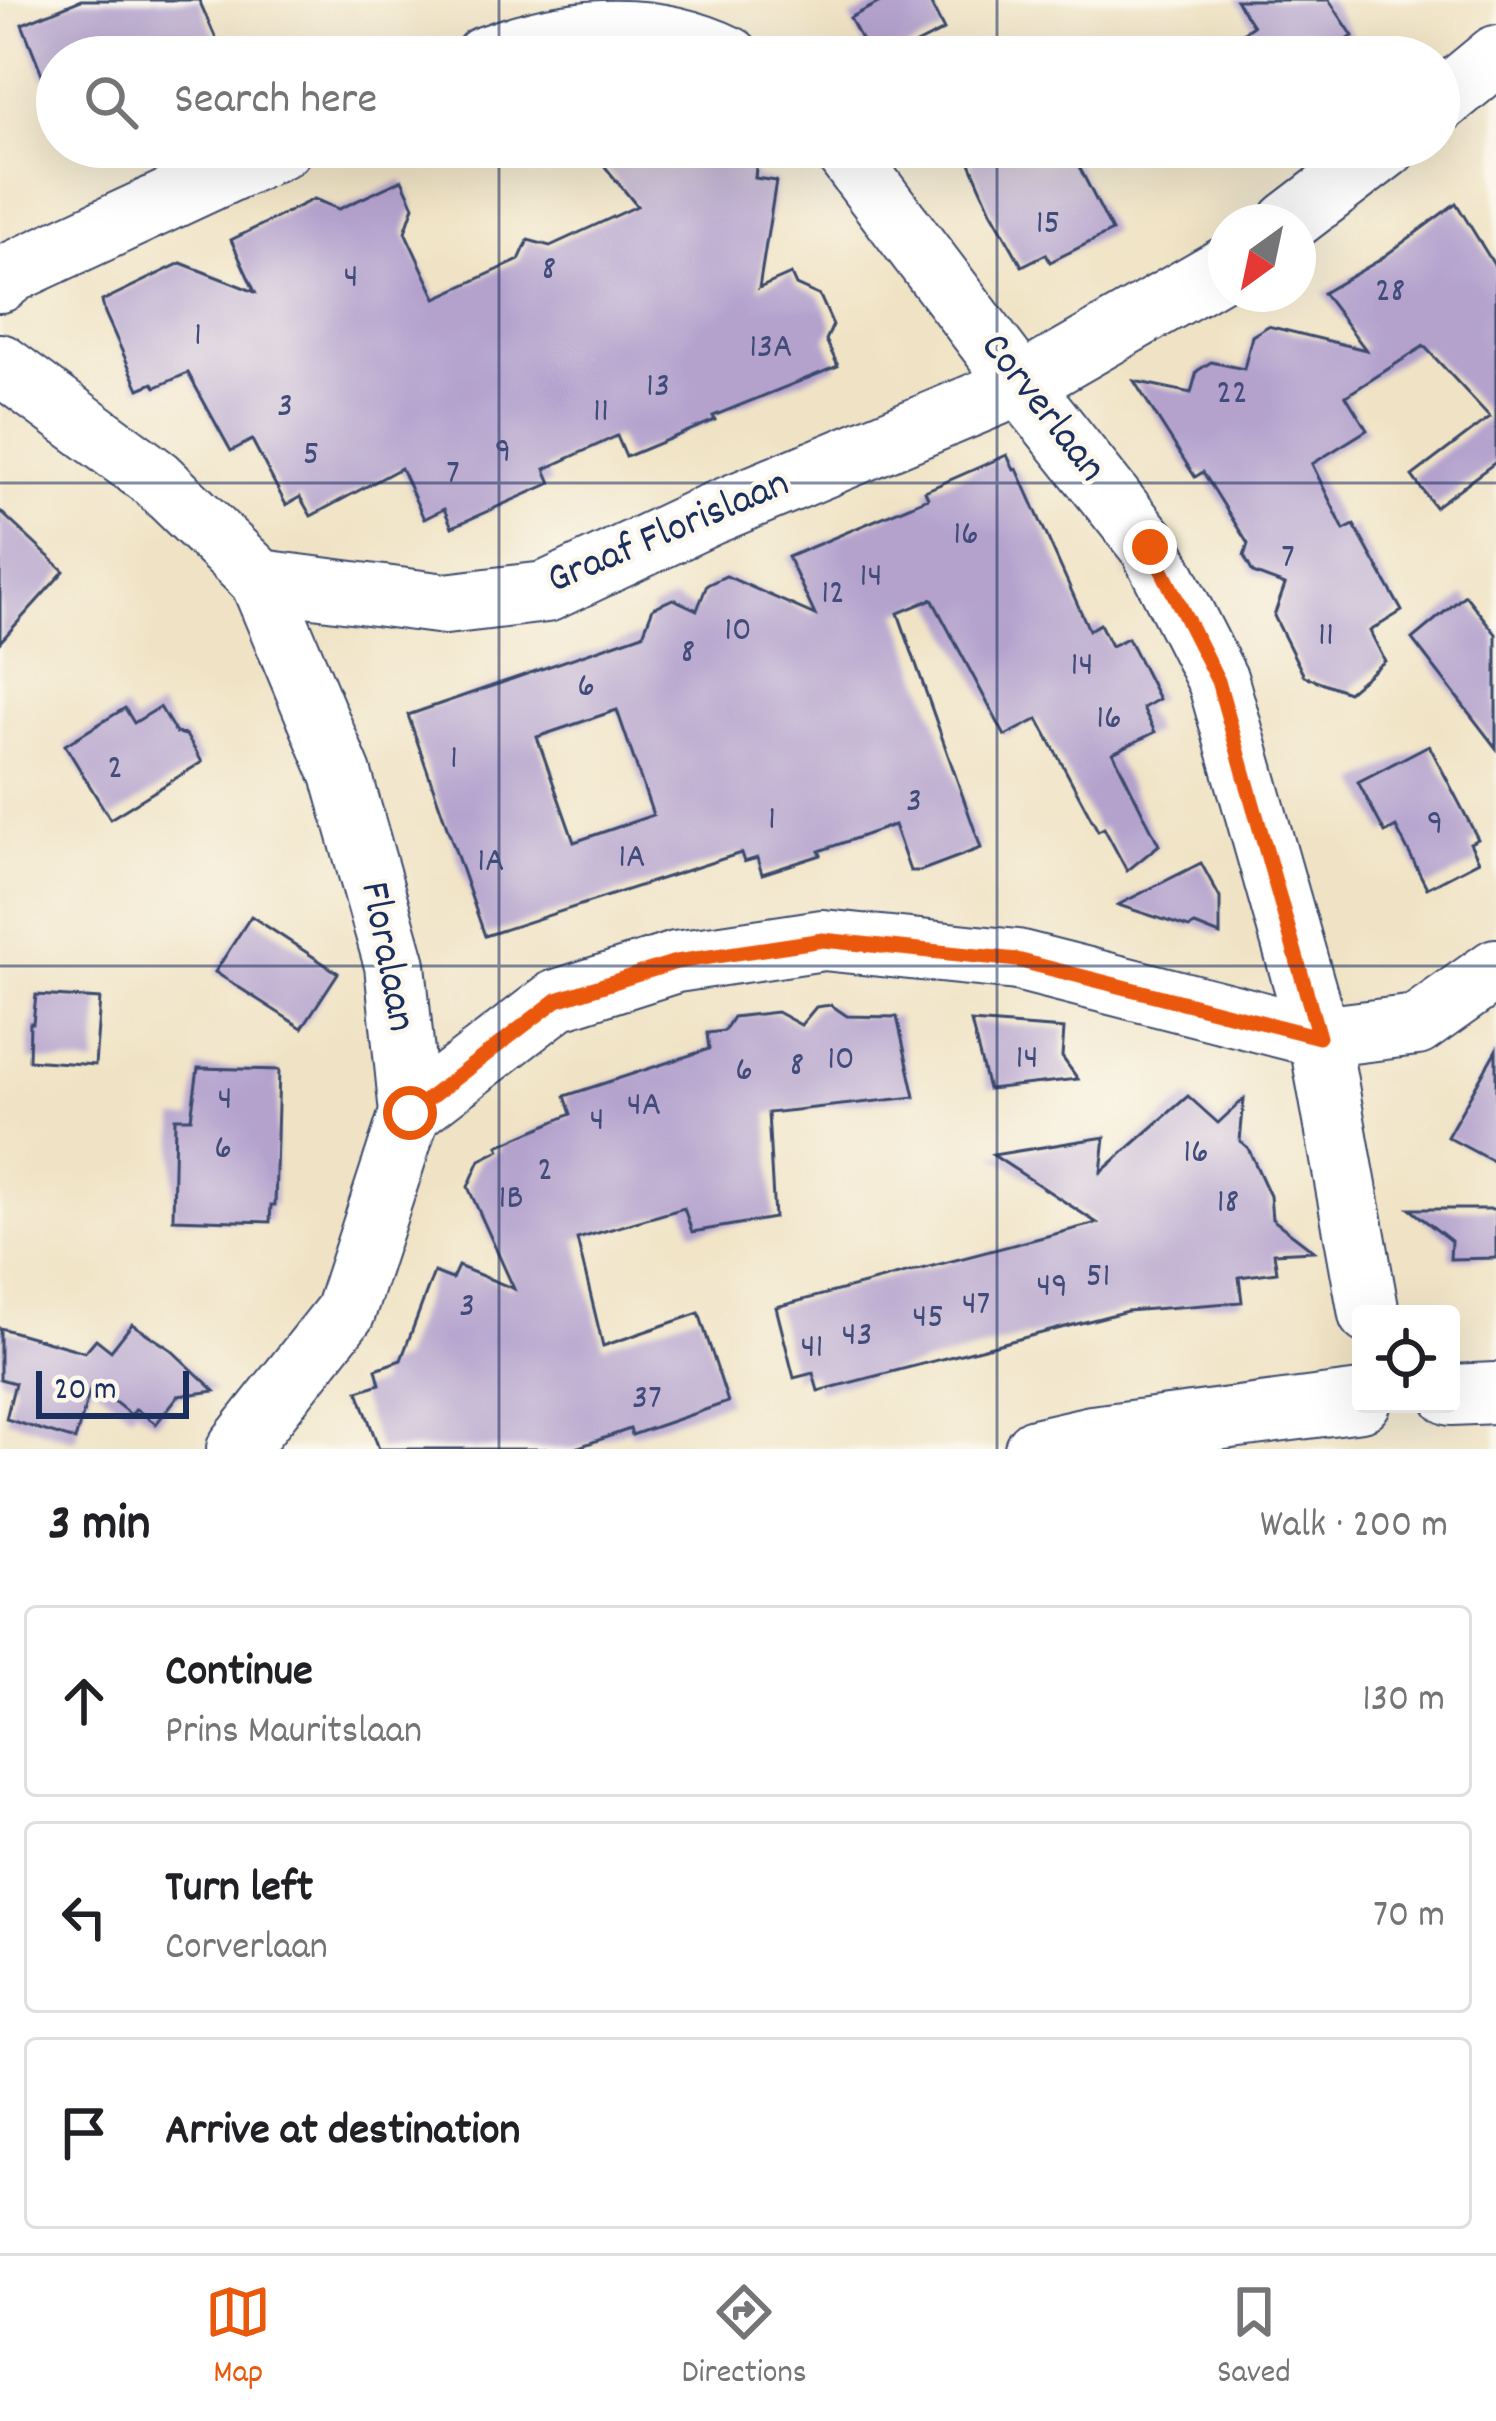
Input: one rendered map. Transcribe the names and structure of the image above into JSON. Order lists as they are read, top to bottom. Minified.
{"streets":{"street":["Corverlaan","Graaf Florislaan","Floralaan"]},"crossings":[["Corverlaan","Graaf Florislaan"],["Graaf Florislaan","Floralaan"]],"house_numbers":["15","8","4","28","1","13A","13","22","3","11","9","5","7","16","7","14","12","10","11","8","14","6","16","1","2","3","1","9","1A","1A","14","10","8","6","4","4A","4","6","16","2","1B","18","51","49","47","3","45","43","41","37"],"scale_bar":"20 m","north":"bottom left","page":{"search":"Search here","scale":"20 m","heading":["3 min","Walk · 200 m"],"list":[["Continue","Prins Mauritslaan","130 m"],["Turn left","Corverlaan","70 m"],"Arrive at destination"],"nav":["Map","Directions","Saved"]}}
